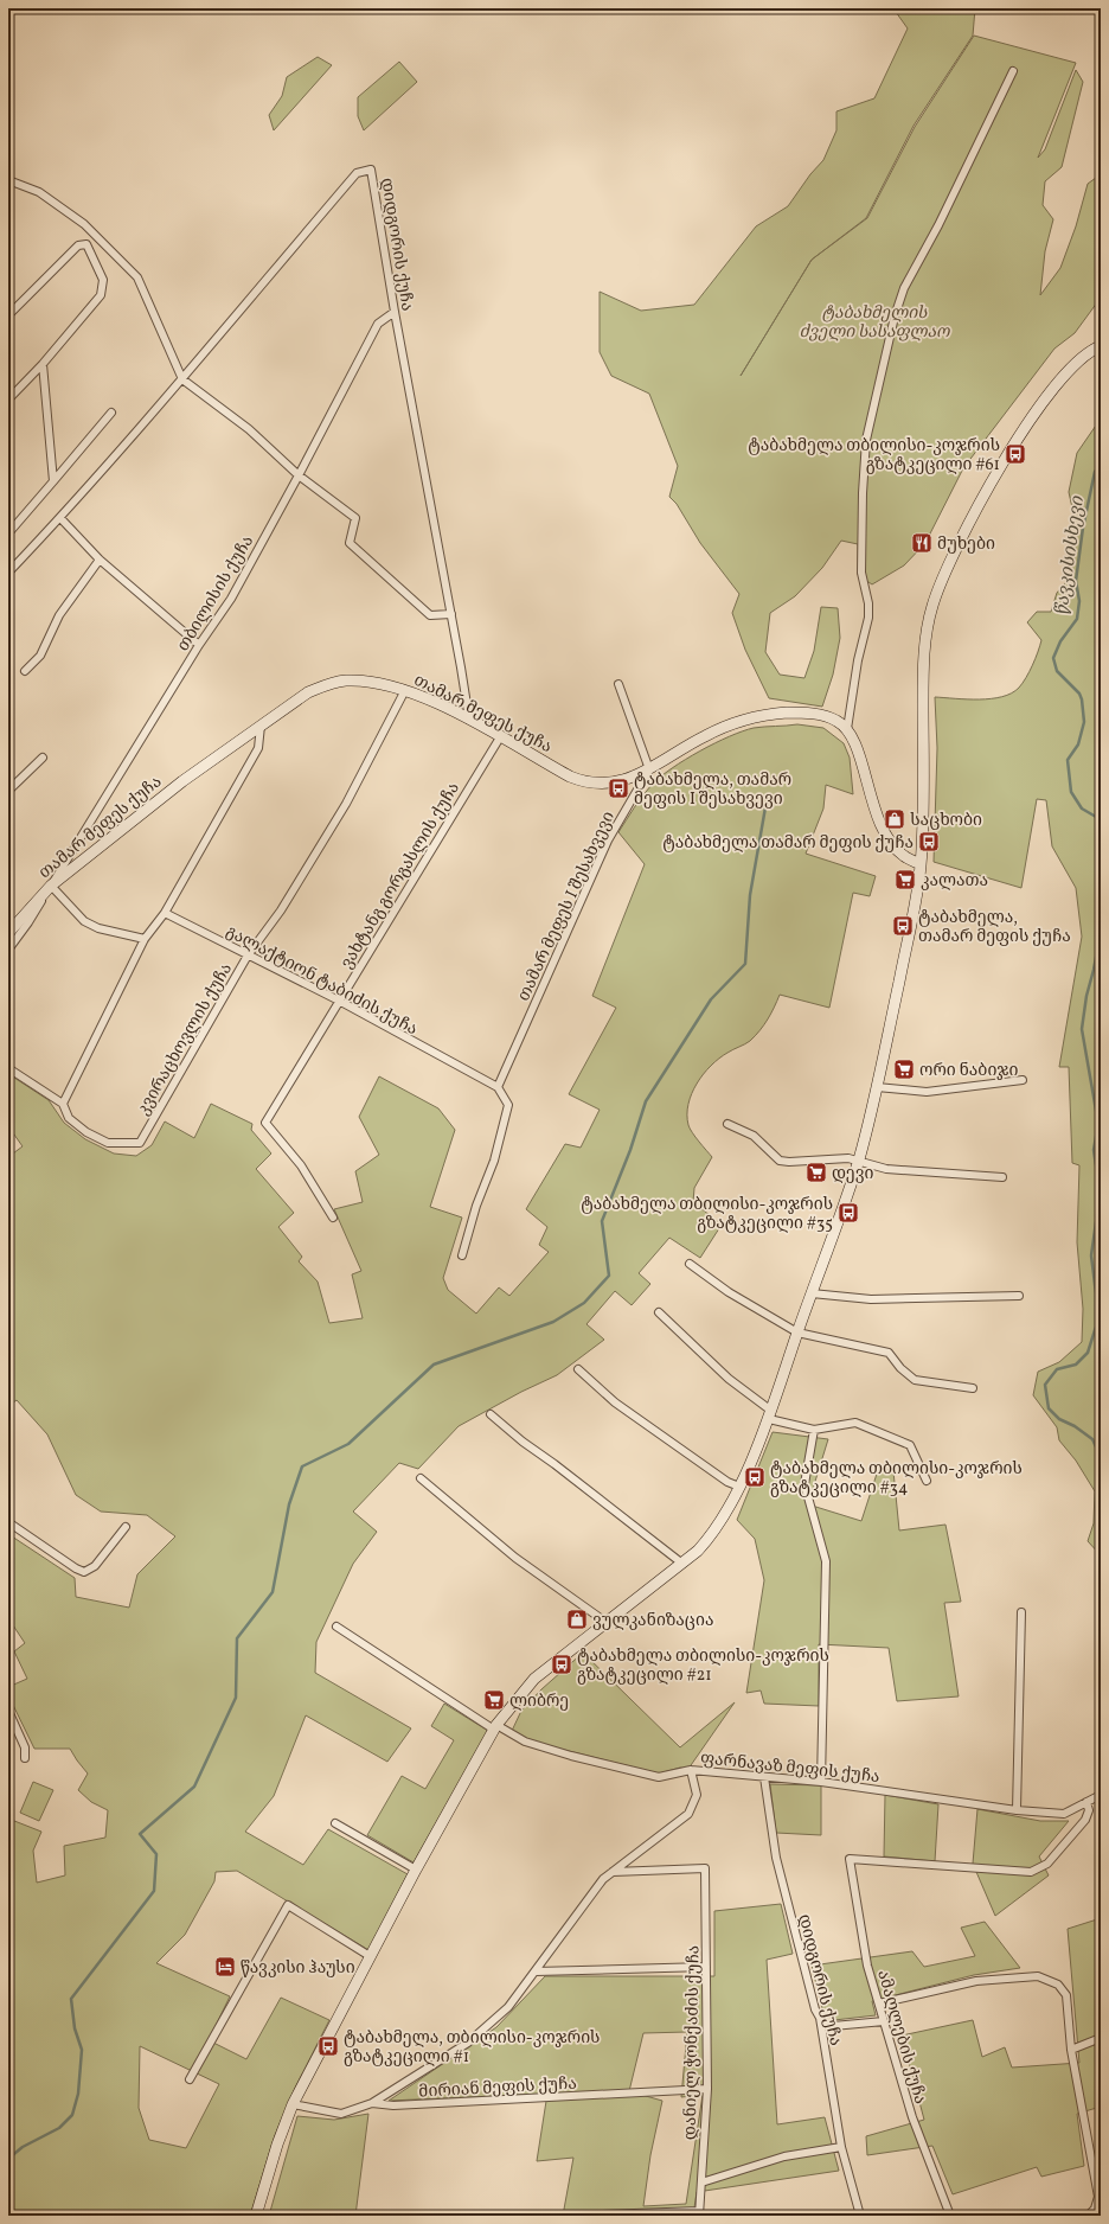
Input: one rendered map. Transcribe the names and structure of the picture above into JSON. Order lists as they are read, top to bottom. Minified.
{"streets":{"main road":["თამარ მეფეს ქუჩა"],"street":["დიდგორის ქუჩა","თბილისის ქუჩა","ვახტანგ გორგასლის ქუჩა","თამარ მეფეს I შესახვევი","გალაქტიონ ტაბიძის ქუჩა","კვირაცხოვლის ქუჩა","ფარნავაზ მეფის ქუჩა","ამაღლების ქუჩა","დანიელ ჭონქაძის ქუჩა","მირიან მეფის ქუჩა"]},"crossings":[["დიდგორის ქუჩა","თბილისის ქუჩა"],["დიდგორის ქუჩა","თამარ მეფეს ქუჩა"],["დიდგორის ქუჩა","ფარნავაზ მეფის ქუჩა"],["თბილისის ქუჩა","თამარ მეფეს ქუჩა"],["თამარ მეფეს ქუჩა","ვახტანგ გორგასლის ქუჩა"],["თამარ მეფეს ქუჩა","თამარ მეფეს I შესახვევი"],["თამარ მეფეს ქუჩა","კვირაცხოვლის ქუჩა"],["ვახტანგ გორგასლის ქუჩა","გალაქტიონ ტაბიძის ქუჩა"],["თამარ მეფეს I შესახვევი","გალაქტიონ ტაბიძის ქუჩა"],["გალაქტიონ ტაბიძის ქუჩა","კვირაცხოვლის ქუჩა"],["ფარნავაზ მეფის ქუჩა","ამაღლების ქუჩა"],["დანიელ ჭონქაძის ქუჩა","მირიან მეფის ქუჩა"]],"water":["წავკისისხევი"],"parks":["ტაბახმელის ძველი სასაფლაო"],"places":{"bus stop":["ტაბახმელა თბილისი-კოჯრის გზატკეცილი #61","ტაბახმელა, თამარ მეფის I შესახვევი","ტაბახმელა თამარ მეფის ქუჩა","ტაბახმელა, თამარ მეფის ქუჩა","ტაბახმელა თბილისი-კოჯრის გზატკეცილი #35","ტაბახმელა თბილისი-კოჯრის გზატკეცილი #34","ტაბახმელა თბილისი-კოჯრის გზატკეცილი #21","ტაბახმელა, თბილისი-კოჯრის გზატკეცილი #1"],"restaurant":["მუხები"],"shop":["საცხობი","ვულკანიზაცია"],"supermarket":["კალათა","ორი ნაბიჯი","დევი","ლიბრე"],"hotel":["წავკისი ჰაუსი"]}}
